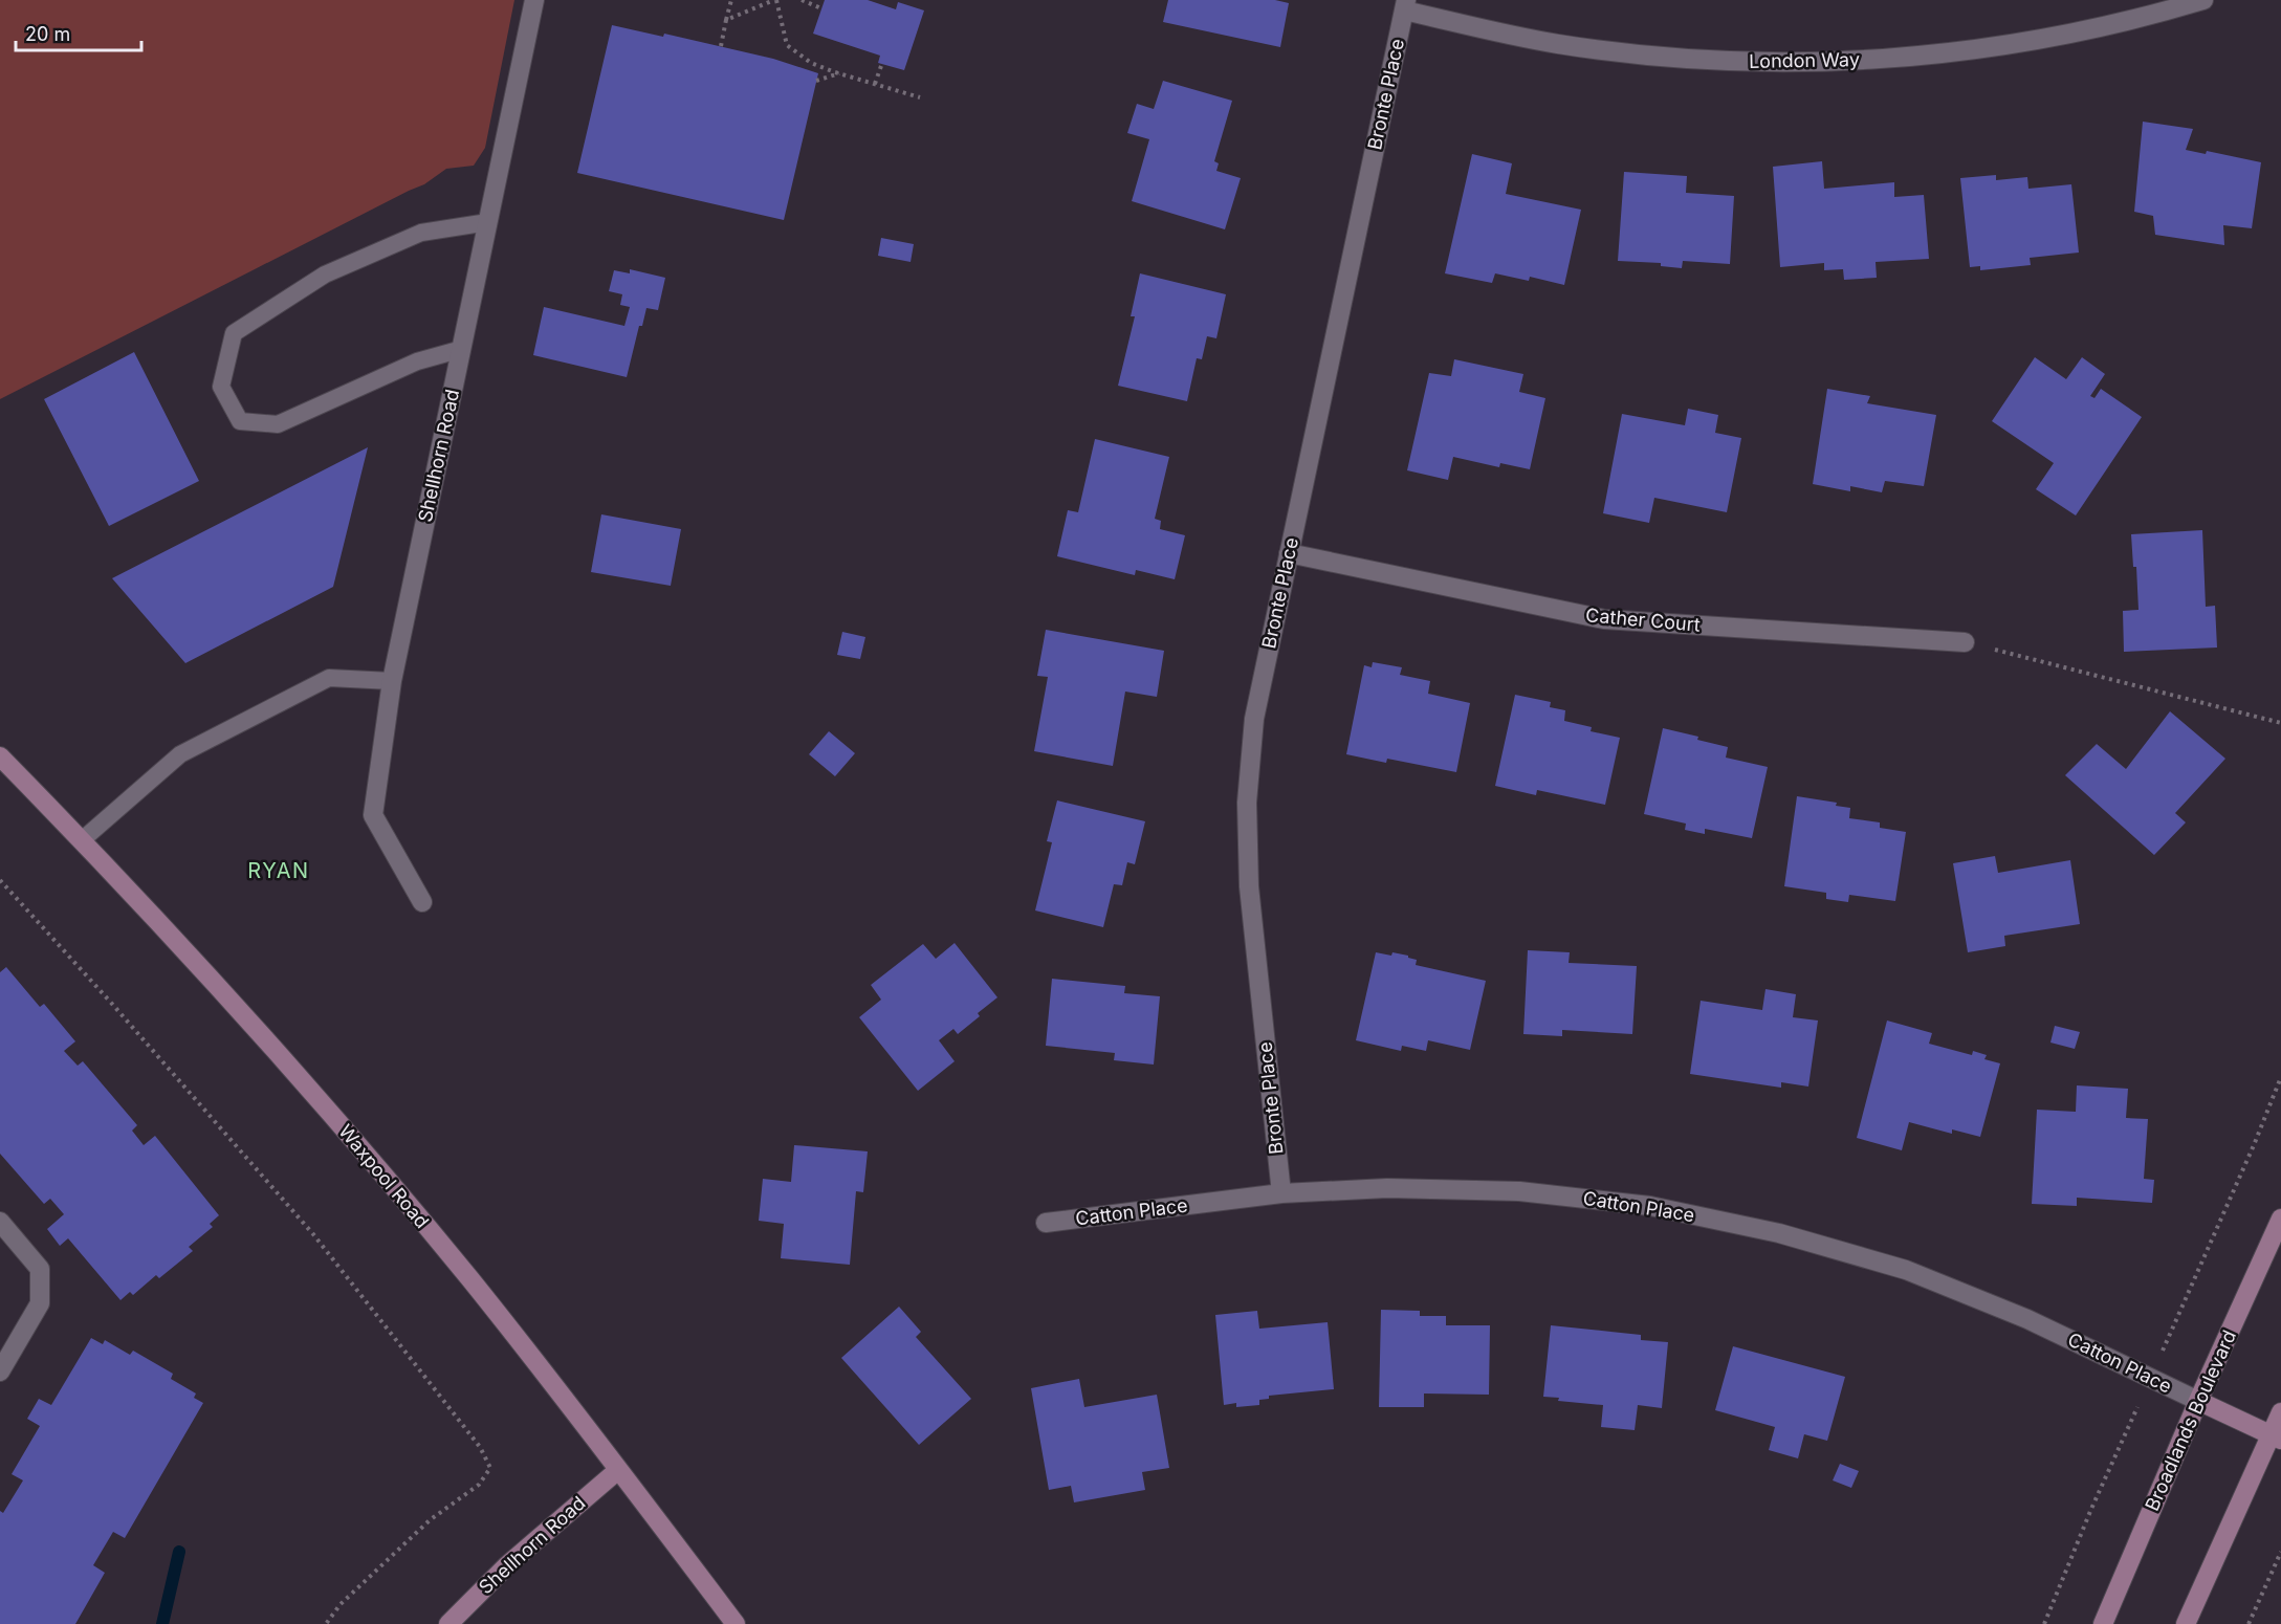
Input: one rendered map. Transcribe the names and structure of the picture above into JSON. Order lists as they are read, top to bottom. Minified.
{"streets":{"street":["London Way","Bronte Place","Shellhorn Road","Cather Court","Waxpool Road","Catton Place","Broadlands Boulevard"]},"crossings":[["London Way","Bronte Place"],["Bronte Place","Cather Court"],["Bronte Place","Catton Place"],["Shellhorn Road","Waxpool Road"],["Catton Place","Broadlands Boulevard"]],"districts":["RYAN"],"scale_bar":"20 m"}
